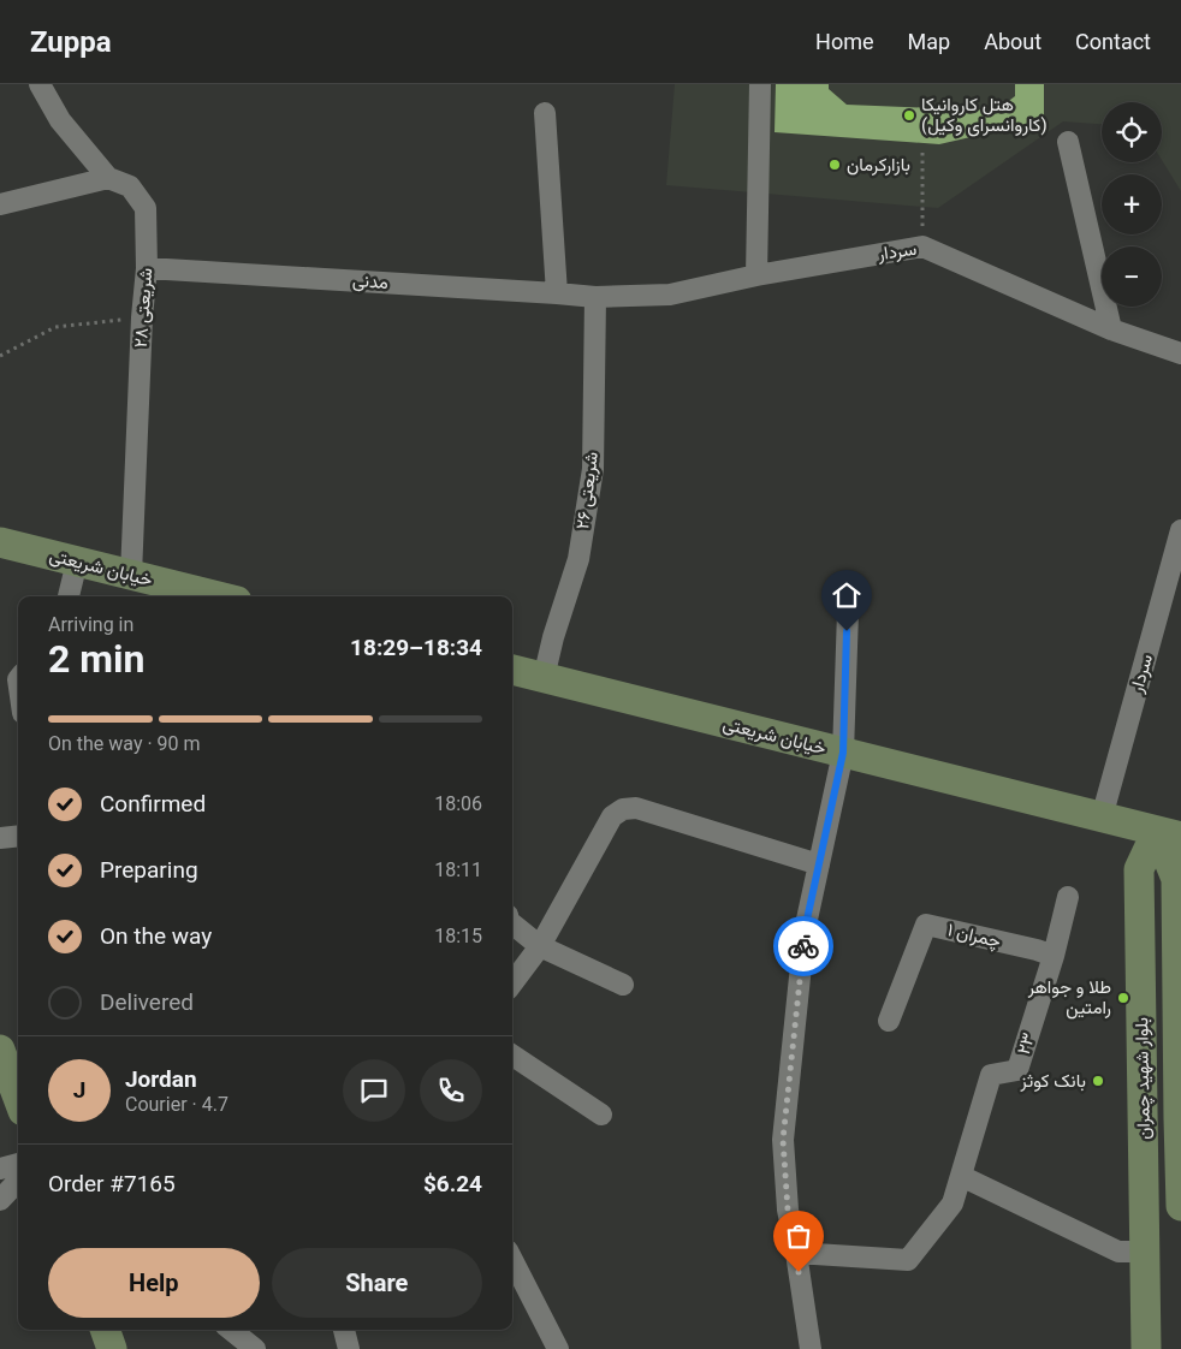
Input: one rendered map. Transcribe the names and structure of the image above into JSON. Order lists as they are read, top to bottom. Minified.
{"streets":{"main road":["خیابان شریعتی","بلوار شهید چمران"],"street":["سردار","مدنی","شریعتی ۲۸","شریعتی ۲۶","چمران ۱","۲۳"]},"crossings":[["سردار","مدنی"],["سردار","شریعتی ۲۶"],["سردار","خیابان شریعتی"],["مدنی","شریعتی ۲۸"],["مدنی","شریعتی ۲۶"],["شریعتی ۲۸","خیابان شریعتی"],["شریعتی ۲۶","خیابان شریعتی"],["خیابان شریعتی","بلوار شهید چمران"],["چمران ۱","۲۳"]],"places":["هتل کاروانیکا (کاروانسرای وکیل)","بازارکرمان","طلا و جواهر رامتین","بانک کوثز"],"page":{"header":"Zuppa","nav":["Home","Map","About","Contact"],"map_buttons":["+","−"],"heading":["2 min","Arriving in","18:29–18:34"],"panel":["Jordan","Courier · 4.7","Order #7165","$6.24"],"bar":"On the way · 90 m","list":[["Confirmed","18:06"],["Preparing","18:11"],["On the way","18:15"],"Delivered"],"round":"J","buttons":["Help","Share"]}}
